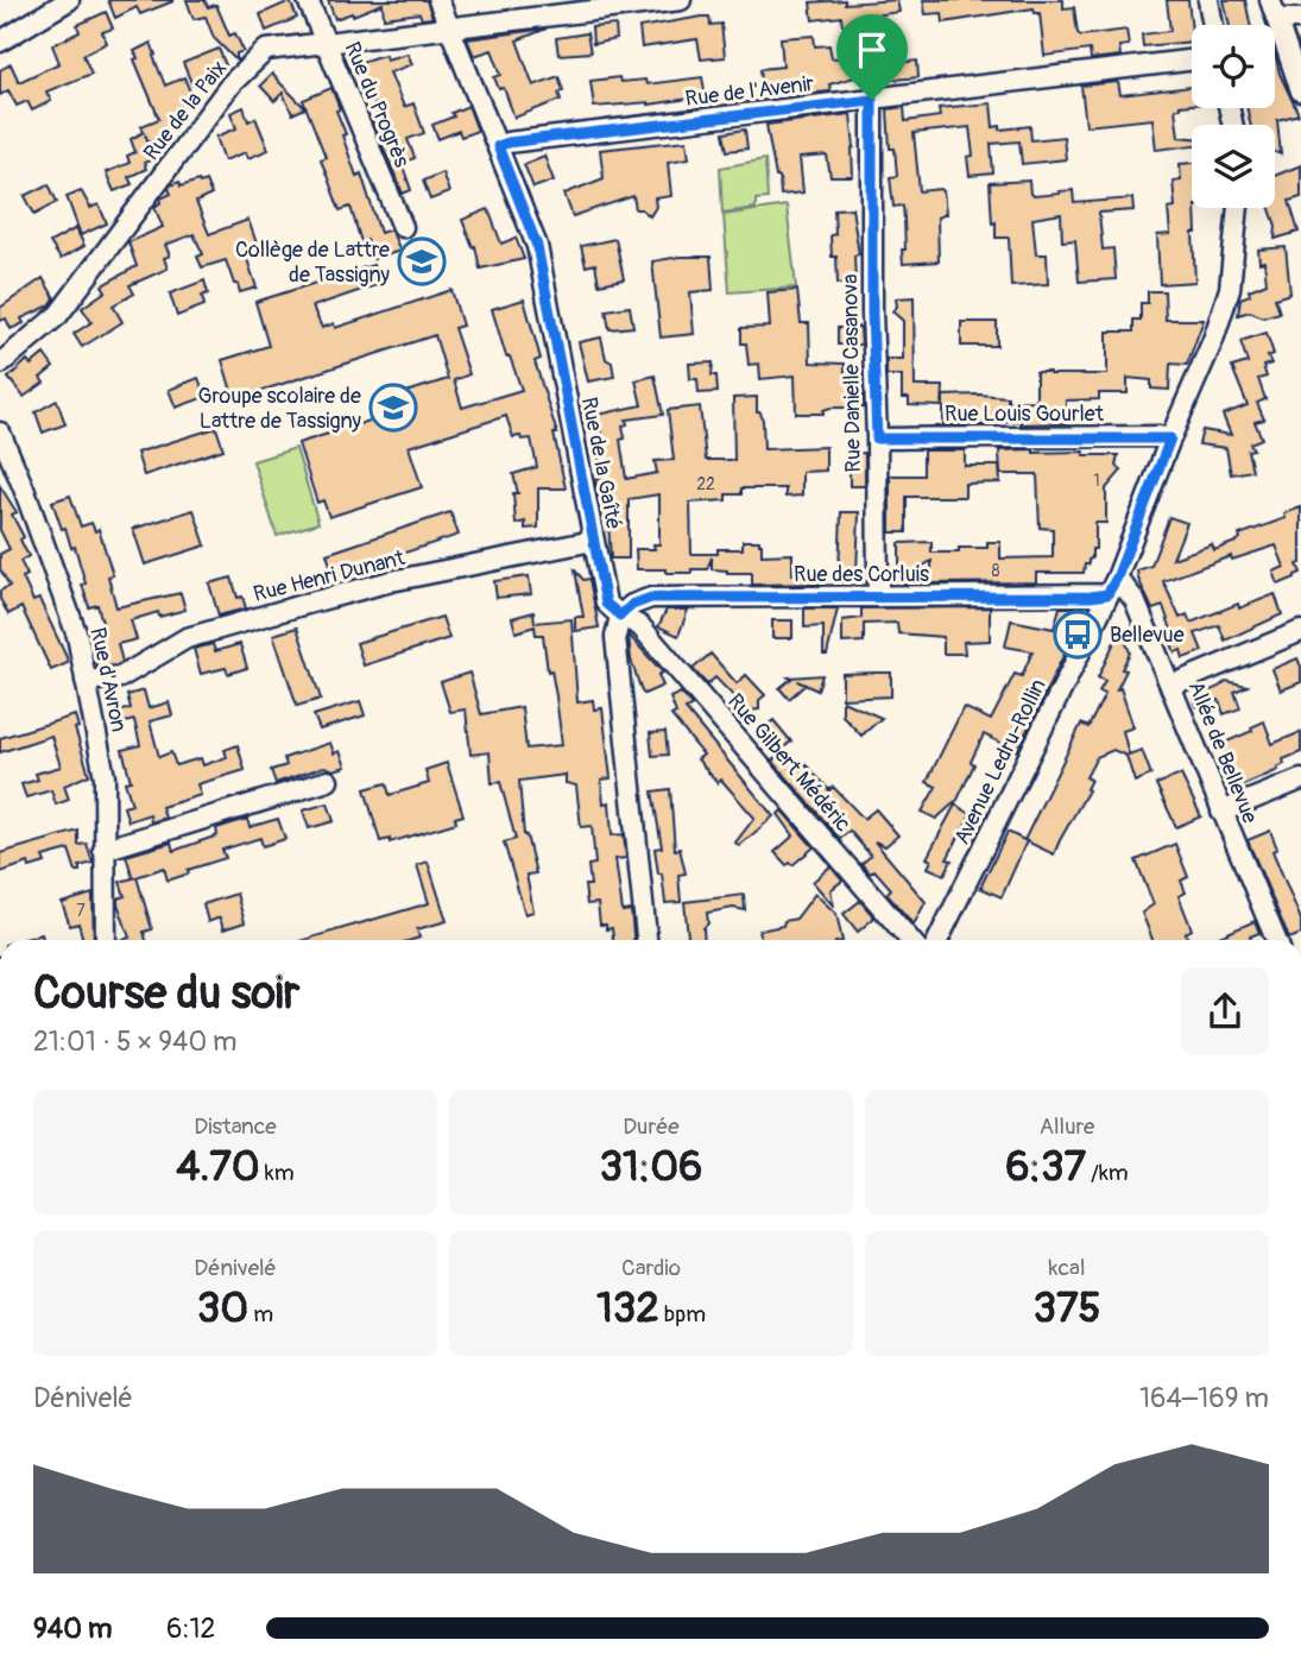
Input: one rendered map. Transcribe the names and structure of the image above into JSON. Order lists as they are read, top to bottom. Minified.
{"streets":{"street":["Rue de l'Avenir","Rue du Progrès","Rue de la Paix","Rue Danielle Casanova","Rue Louis Gourlet","Rue de la Gaîté","Rue des Corluis","Rue Henri Dunant","Rue d'Avron","Allée de Bellevue","Avenue Ledru-Rollin","Rue Gilbert Médéric"]},"crossings":[["Rue de l'Avenir","Rue Danielle Casanova"],["Rue de l'Avenir","Rue de la Gaîté"],["Rue du Progrès","Rue de la Paix"],["Rue de la Paix","Rue de la Gaîté"],["Rue Danielle Casanova","Rue Louis Gourlet"],["Rue Danielle Casanova","Rue des Corluis"],["Rue Louis Gourlet","Avenue Ledru-Rollin"],["Rue de la Gaîté","Rue des Corluis"],["Rue de la Gaîté","Rue Henri Dunant"],["Rue de la Gaîté","Rue Gilbert Médéric"],["Rue des Corluis","Allée de Bellevue"],["Rue des Corluis","Avenue Ledru-Rollin"],["Rue des Corluis","Rue Gilbert Médéric"],["Rue Henri Dunant","Rue d'Avron"],["Allée de Bellevue","Avenue Ledru-Rollin"]],"places":{"school or university":["Collège de Lattre de Tassigny","Groupe scolaire de Lattre de Tassigny"],"bus stop":["Bellevue"]},"house_numbers":["1","22","8","7"],"page":{"heading":["Course du soir","21:01 · 5 × 940 m"],"stats":[["Distance","4.70 km"],["Durée","31:06"],["Allure","6:37 /km"],["Dénivelé","30 m"],["Cardio","132 bpm"],["kcal","375"]],"chart":["Dénivelé","164–169 m"],"list":[{"name":"940 m","note":"6:12"}]}}
